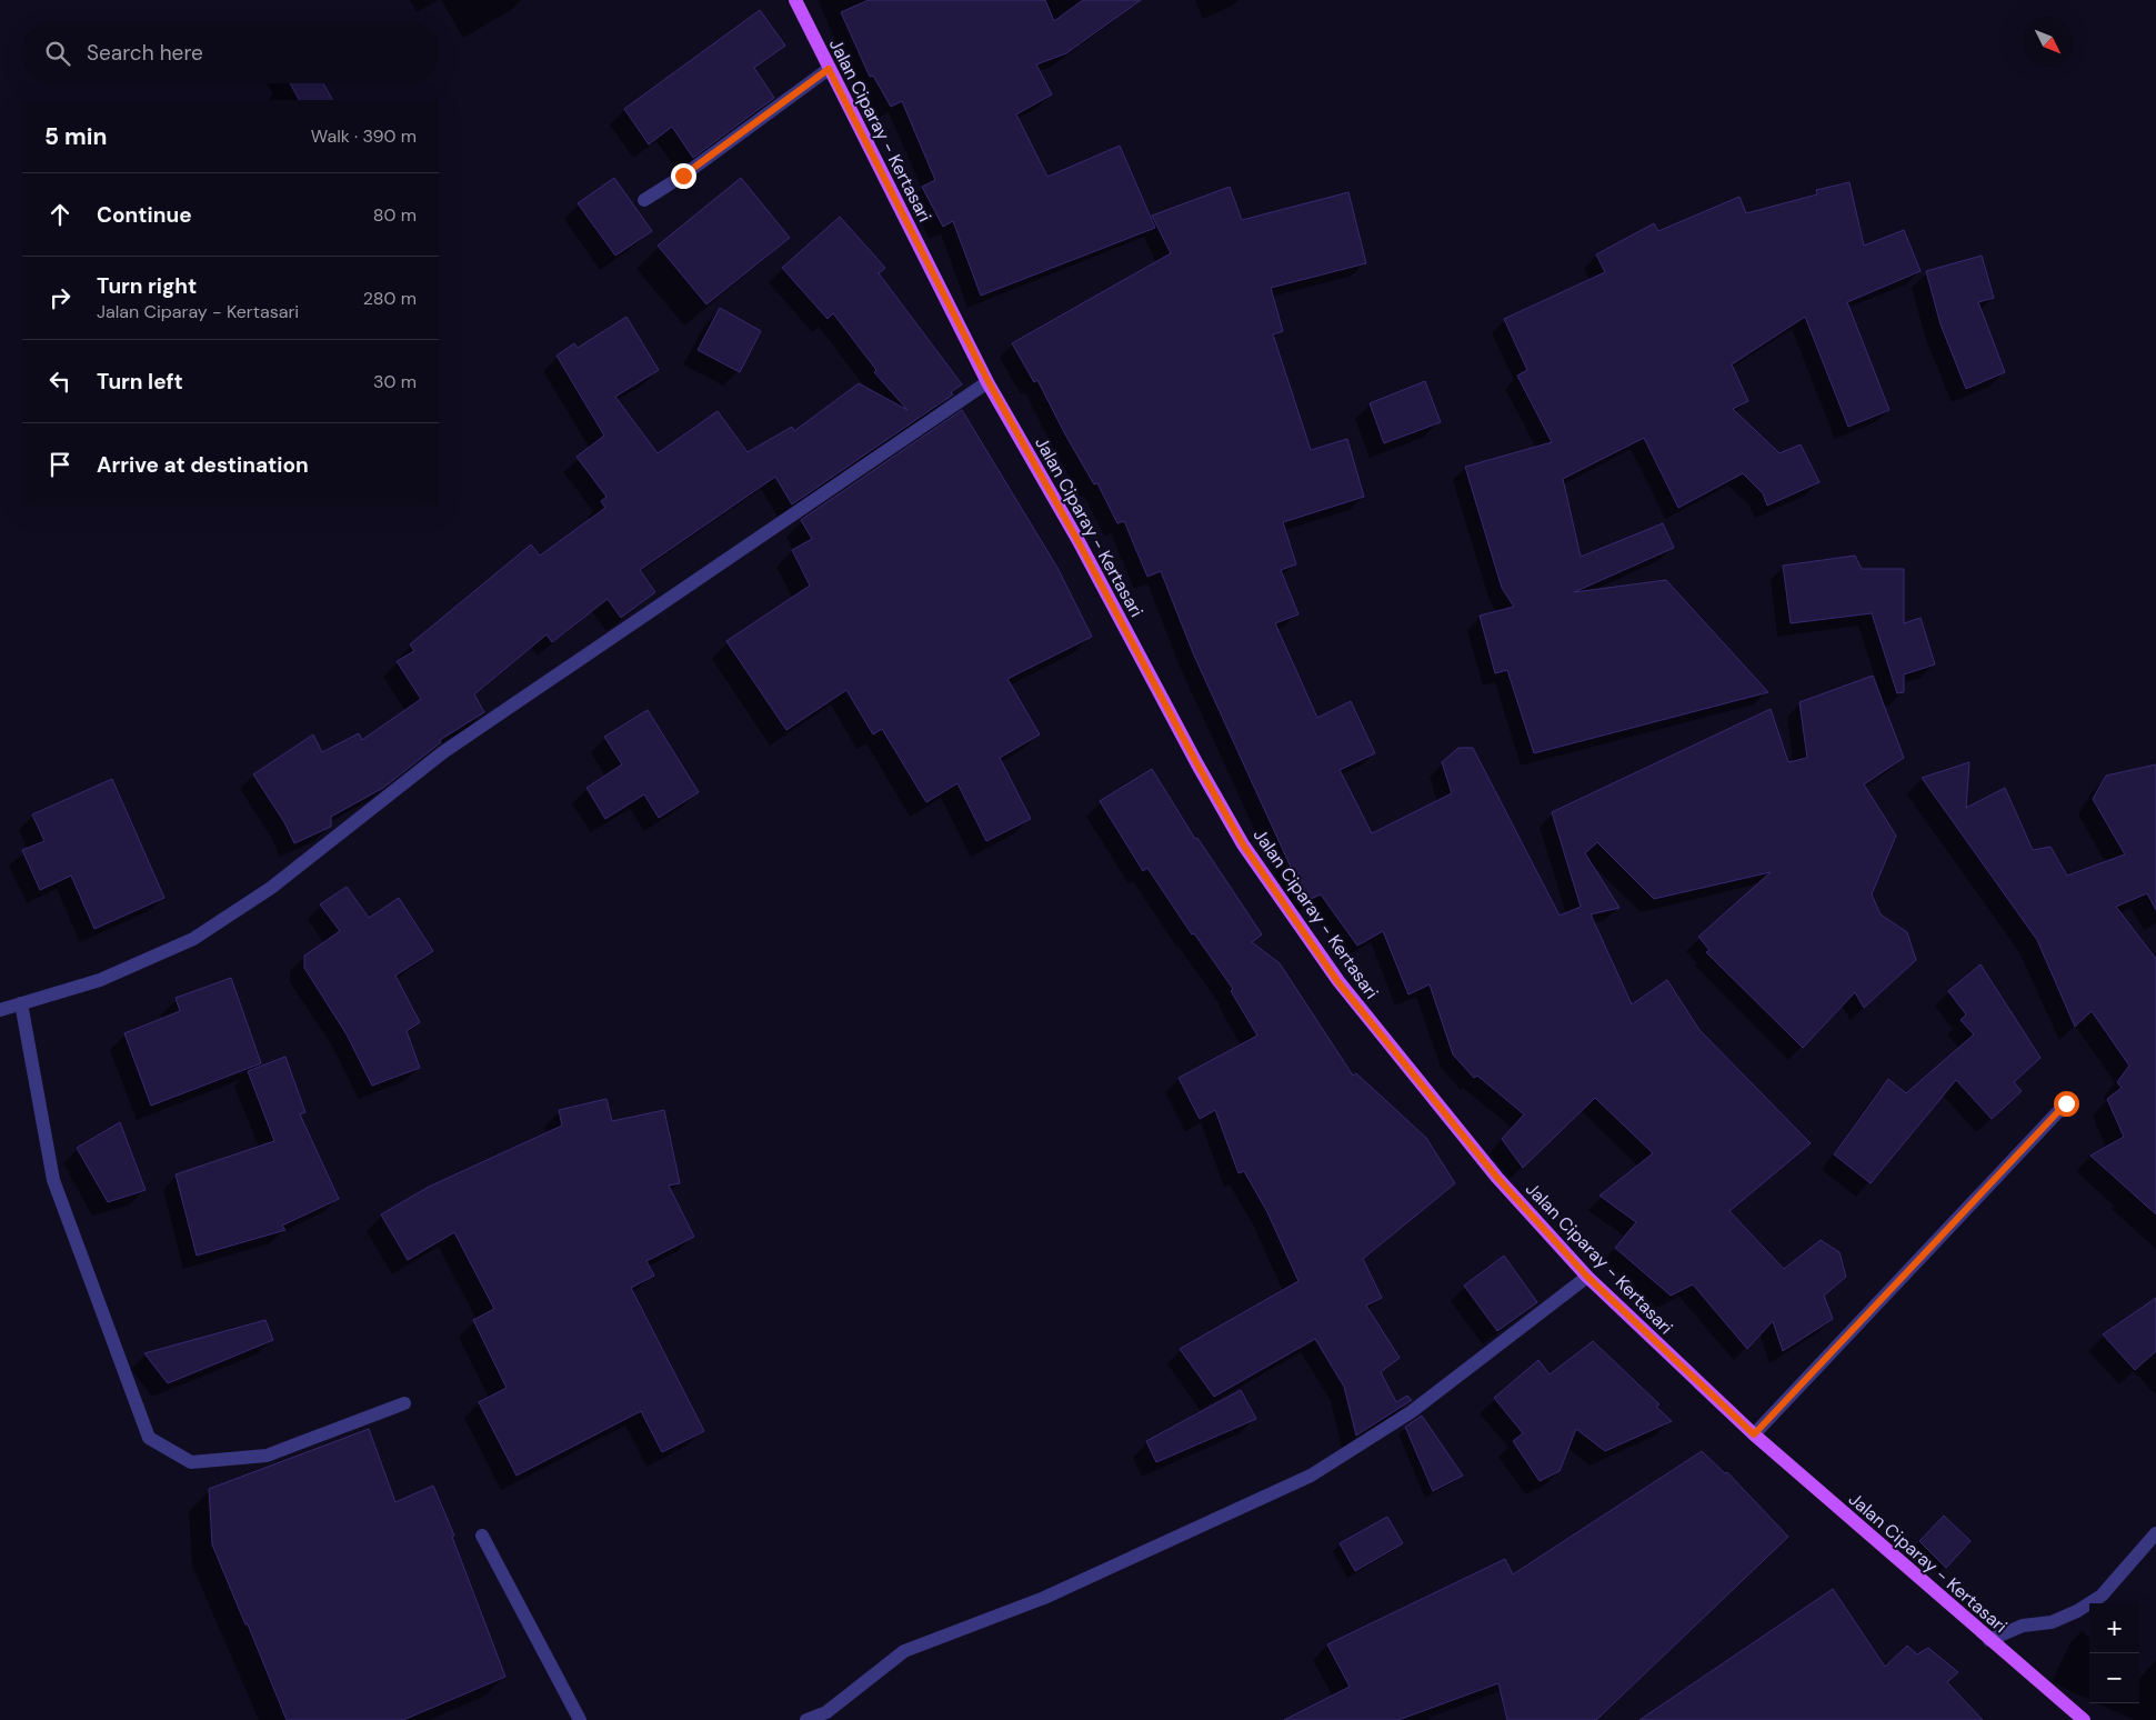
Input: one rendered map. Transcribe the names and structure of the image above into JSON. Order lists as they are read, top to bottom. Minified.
{"streets":{"main road":["Jalan Ciparay - Kertasari"]},"north":"bottom right","page":{"search":"Search here","heading":["5 min","Walk · 390 m"],"list":[["Continue","80 m"],["Turn right","Jalan Ciparay - Kertasari","280 m"],["Turn left","30 m"],"Arrive at destination"],"map_buttons":["+","−"]}}
